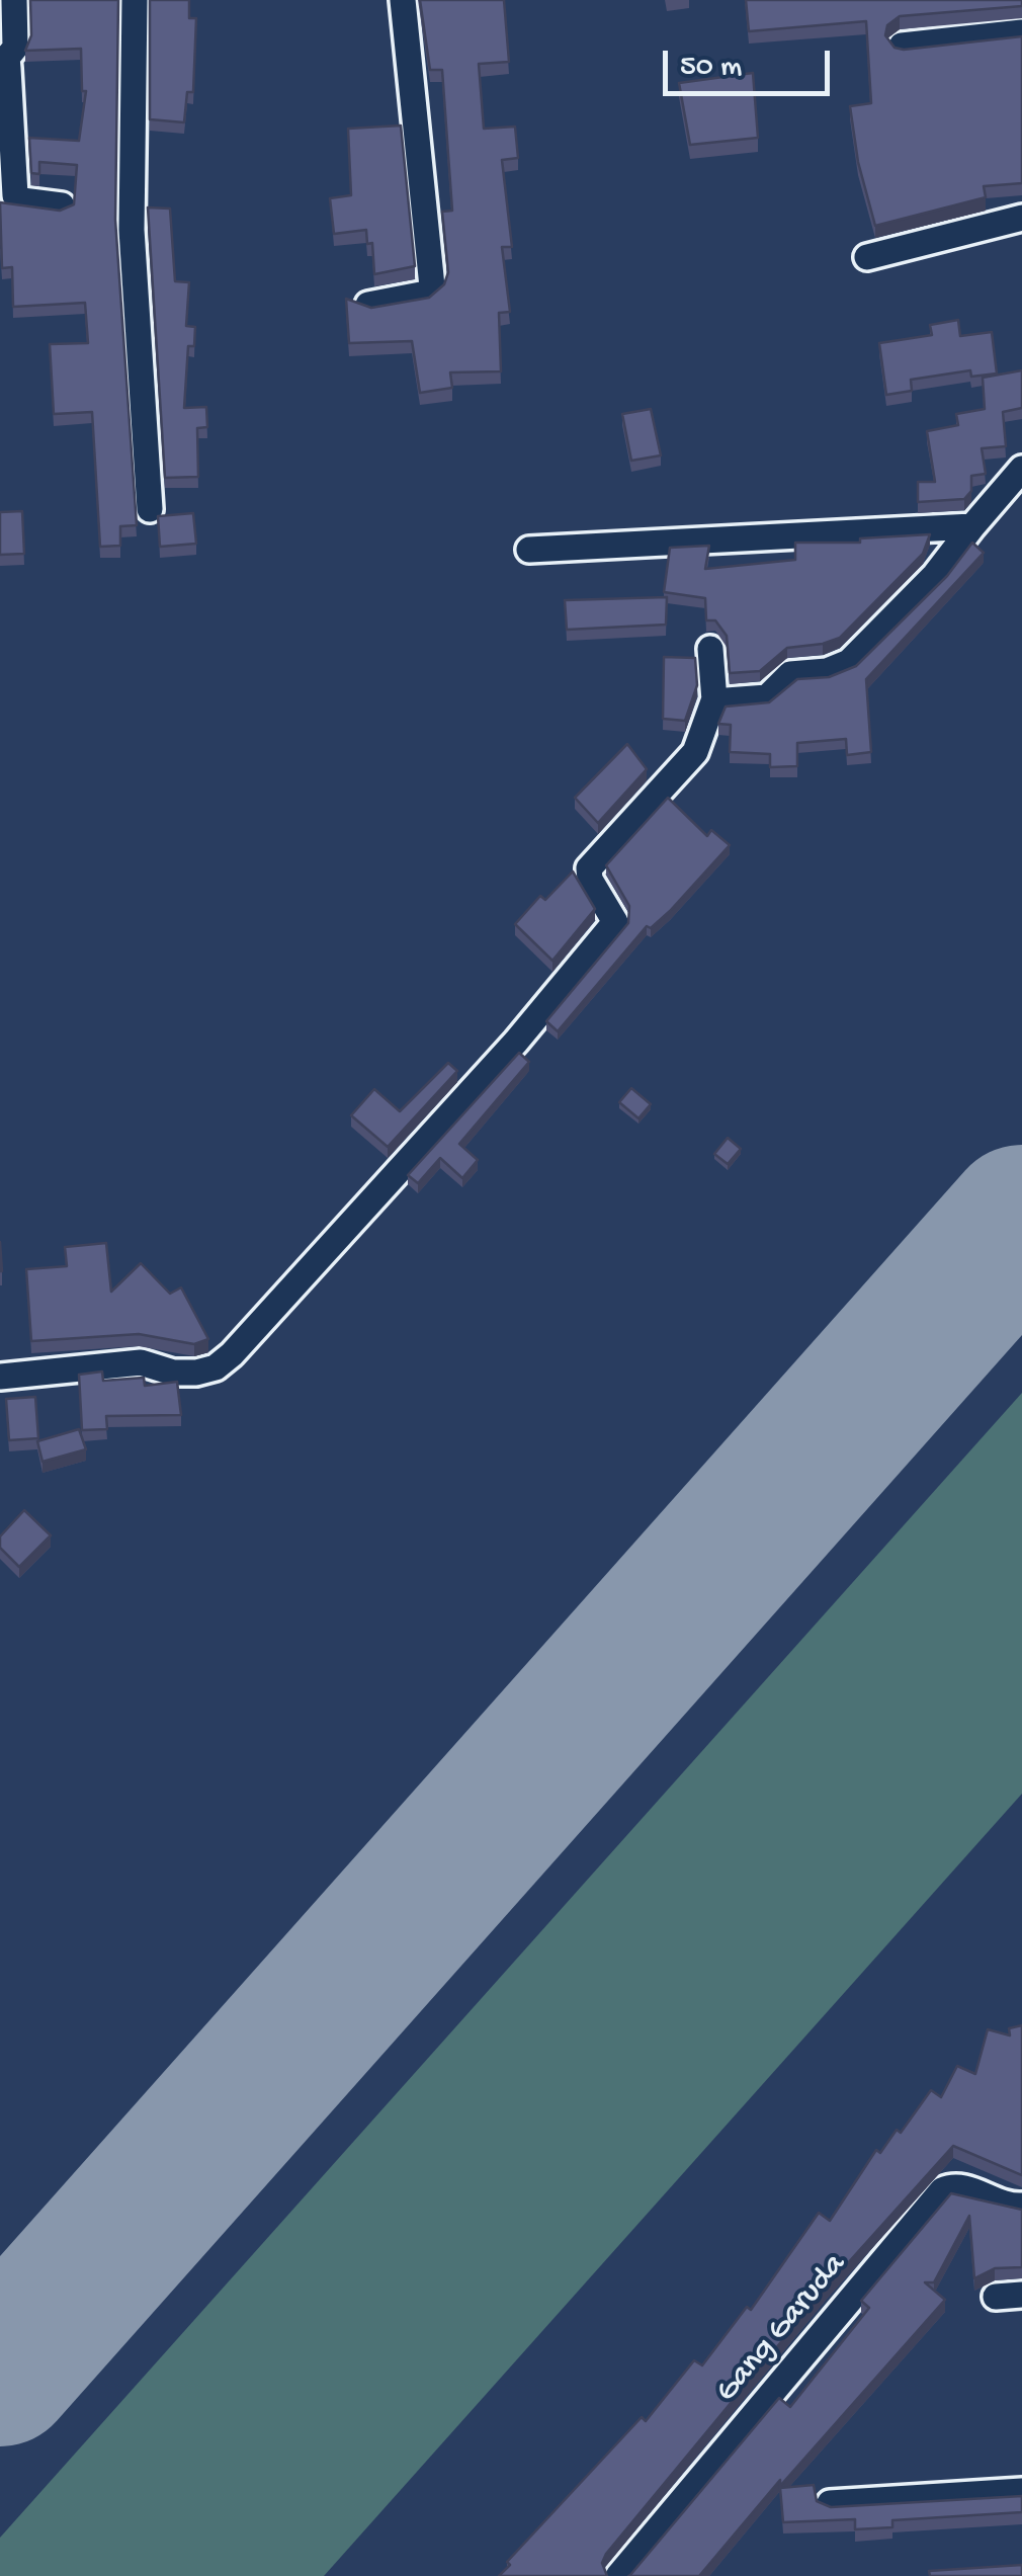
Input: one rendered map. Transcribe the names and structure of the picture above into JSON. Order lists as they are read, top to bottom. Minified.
{"streets":{"street":["Gang Garuda"]},"scale_bar":"50 m"}
